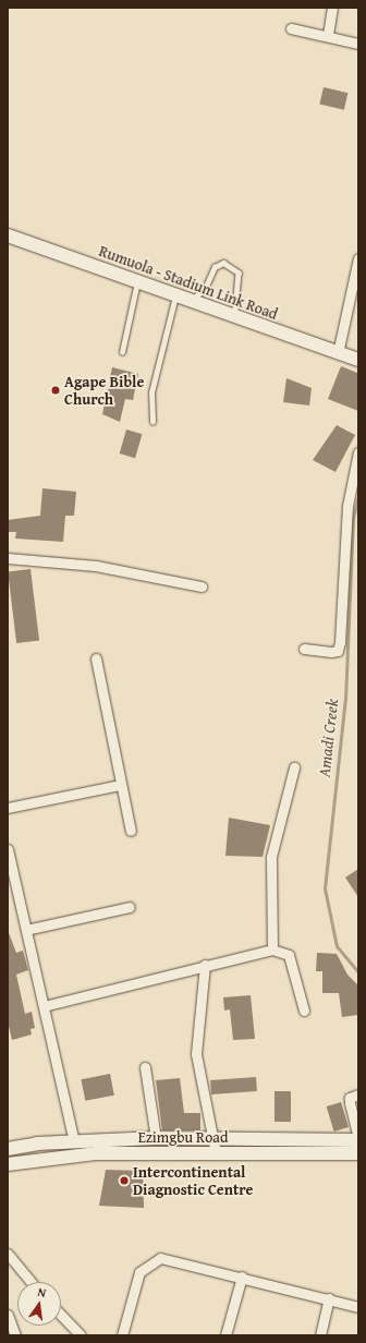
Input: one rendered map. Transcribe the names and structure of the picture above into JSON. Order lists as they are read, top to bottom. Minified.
{"streets":{"main road":["Rumuola - Stadium Link Road","Ezimgbu Road"]},"water":["Amadi Creek"],"places":["Agape Bible Church","Intercontinental Diagnostic Centre"],"north":"top"}
